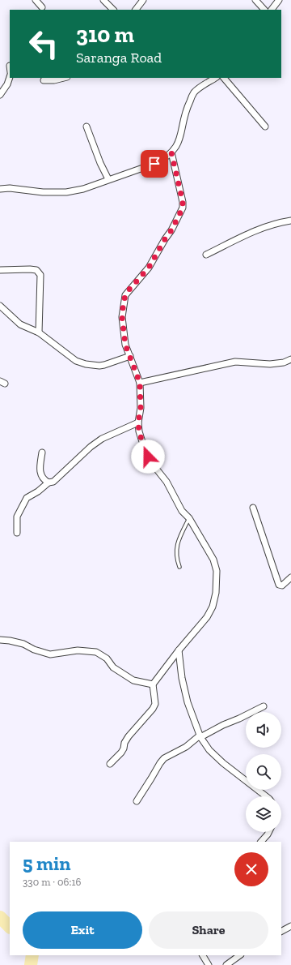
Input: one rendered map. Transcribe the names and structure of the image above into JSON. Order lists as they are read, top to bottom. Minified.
{"page":{"turn":["310 m","Saranga Road"],"heading":["5 min","330 m · 06:16"],"buttons":["Exit","Share"]}}
